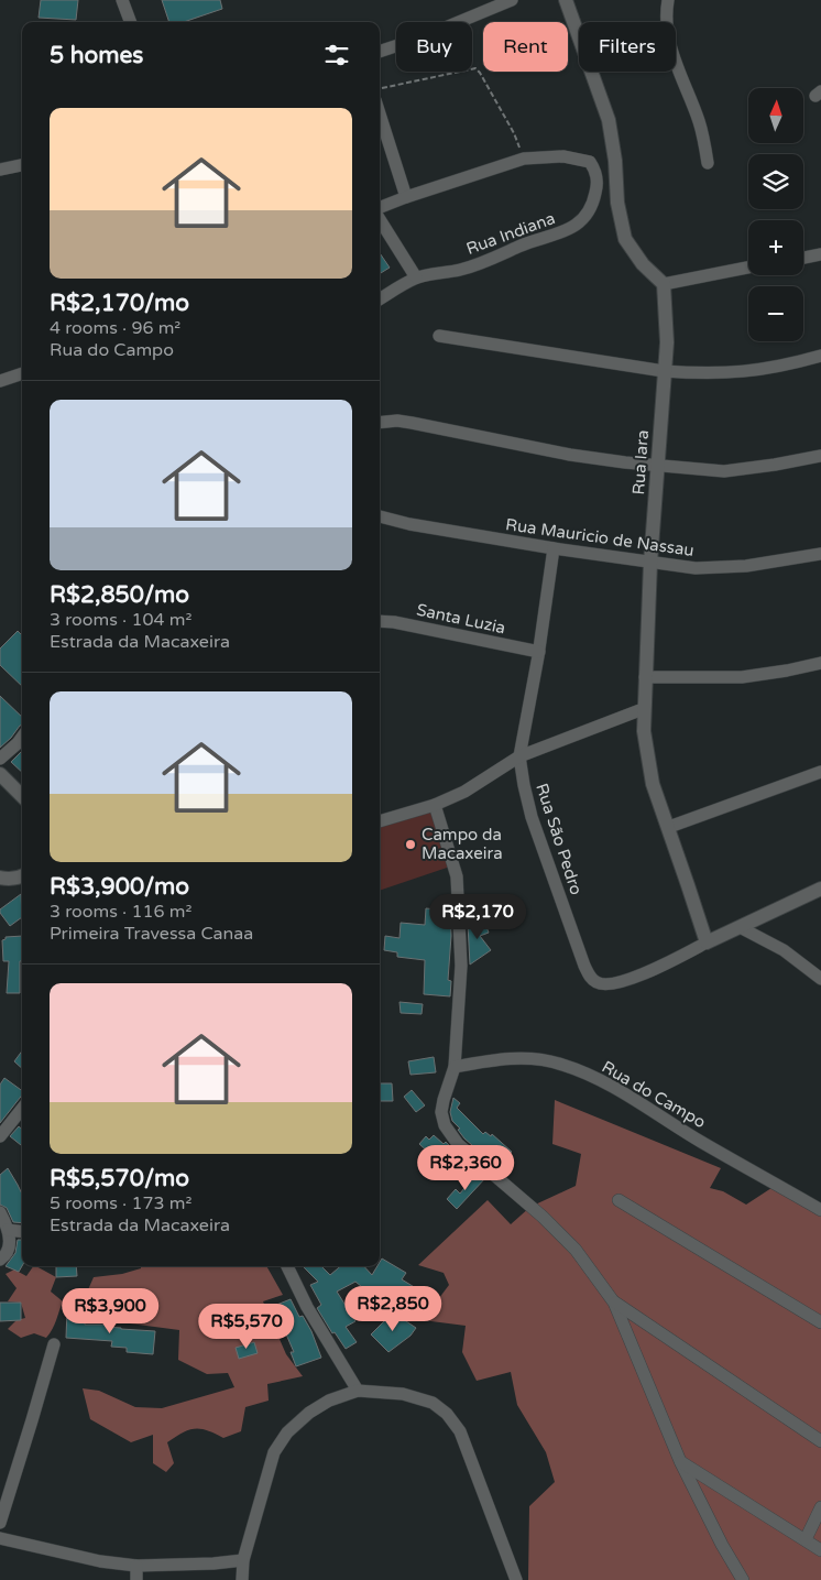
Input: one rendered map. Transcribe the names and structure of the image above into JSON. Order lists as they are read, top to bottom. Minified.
{"streets":{"street":["Rua Indiana","Rua Iara","Rua Mauricio de Nassau","Santa Luzia","Rua São Pedro","Rua do Campo"]},"crossings":[["Rua Iara","Rua Mauricio de Nassau"],["Rua Iara","Rua São Pedro"],["Rua Mauricio de Nassau","Rua São Pedro"],["Santa Luzia","Rua São Pedro"]],"places":["Campo da Macaxeira"],"north":"top","page":{"chip":["Buy","Rent","Filters"],"heading":"5 homes","map_buttons":["+","−"],"list":[{"name":"R$2,170/mo","note":"4 rooms · 96 m² · Rua do Campo"},{"name":"R$2,850/mo","note":"3 rooms · 104 m² · Estrada da Macaxeira"},{"name":"R$3,900/mo","note":"3 rooms · 116 m² · Primeira Travessa Canaa"},{"name":"R$5,570/mo","note":"5 rooms · 173 m² · Estrada da Macaxeira"}],"price":["R$2,170","R$2,360","R$2,850","R$3,900","R$5,570"]}}
